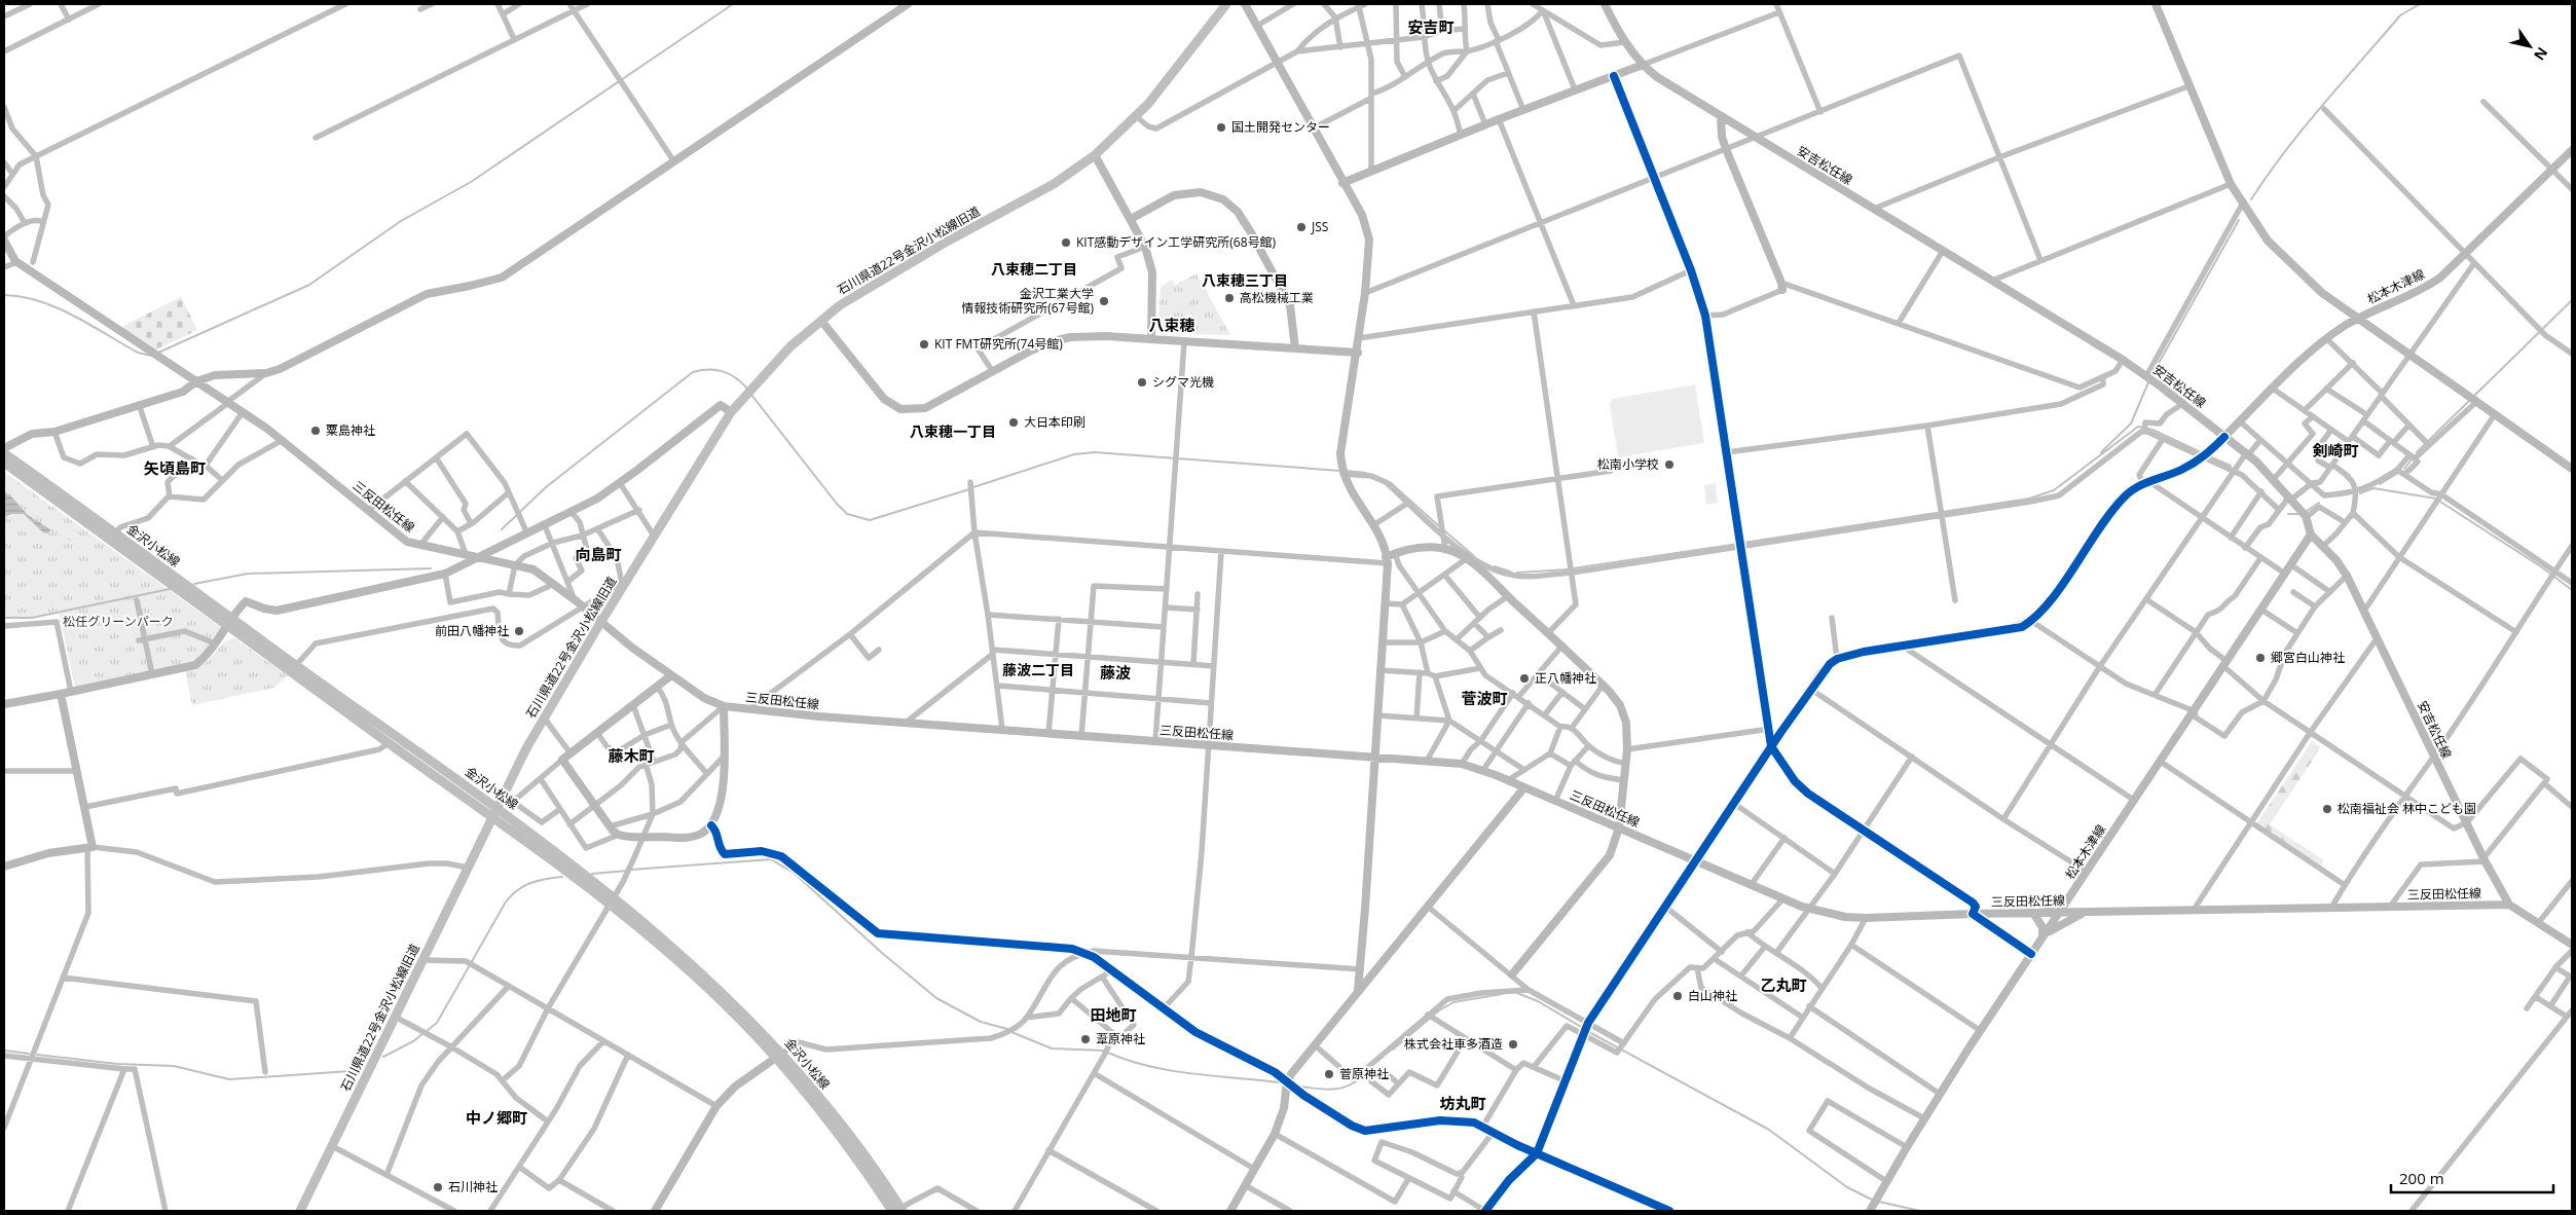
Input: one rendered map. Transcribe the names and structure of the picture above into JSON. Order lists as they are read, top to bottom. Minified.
{"streets":{"main road":["石川県道22号金沢小松線旧道","金沢小松線"],"street":["安吉松任線","松本木津線","三反田松任線"]},"crossings":[["安吉松任線","松本木津線"],["安吉松任線","三反田松任線"],["石川県道22号金沢小松線旧道","三反田松任線"],["石川県道22号金沢小松線旧道","金沢小松線"],["松本木津線","三反田松任線"]],"districts":["安吉町","八束穂二丁目","八束穂三丁目","八束穂","八束穂一丁目","剣崎町","矢頃島町","向島町","藤波二丁目","藤波","菅波町","藤木町","乙丸町","田地町","坊丸町","中ノ郷町"],"parks":["松任グリーンパーク"],"places":["国土開発センター","JSS","KIT感動デザイン工学研究所(68号館)","高松機械工業","金沢工業大学 情報技術研究所(67号館)","KIT FMT研究所(74号館)","シグマ光機","大日本印刷","粟島神社","松南小学校","前田八幡神社","郷宮白山神社","正八幡神社","松南福祉会 林中こども園","白山神社","葦原神社","株式会社車多酒造","菅原神社","石川神社"],"scale_bar":"200 m","north":"bottom right"}
